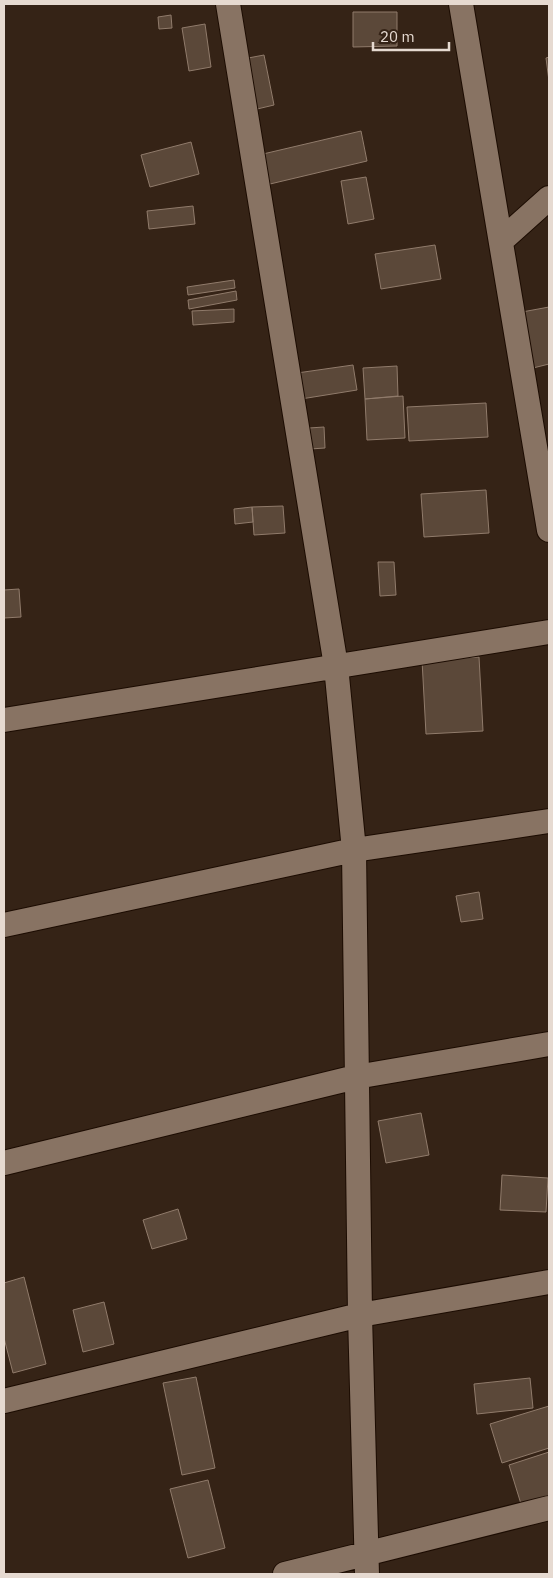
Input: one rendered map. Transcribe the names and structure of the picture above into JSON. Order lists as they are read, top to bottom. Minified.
{"scale_bar":"20 m"}
